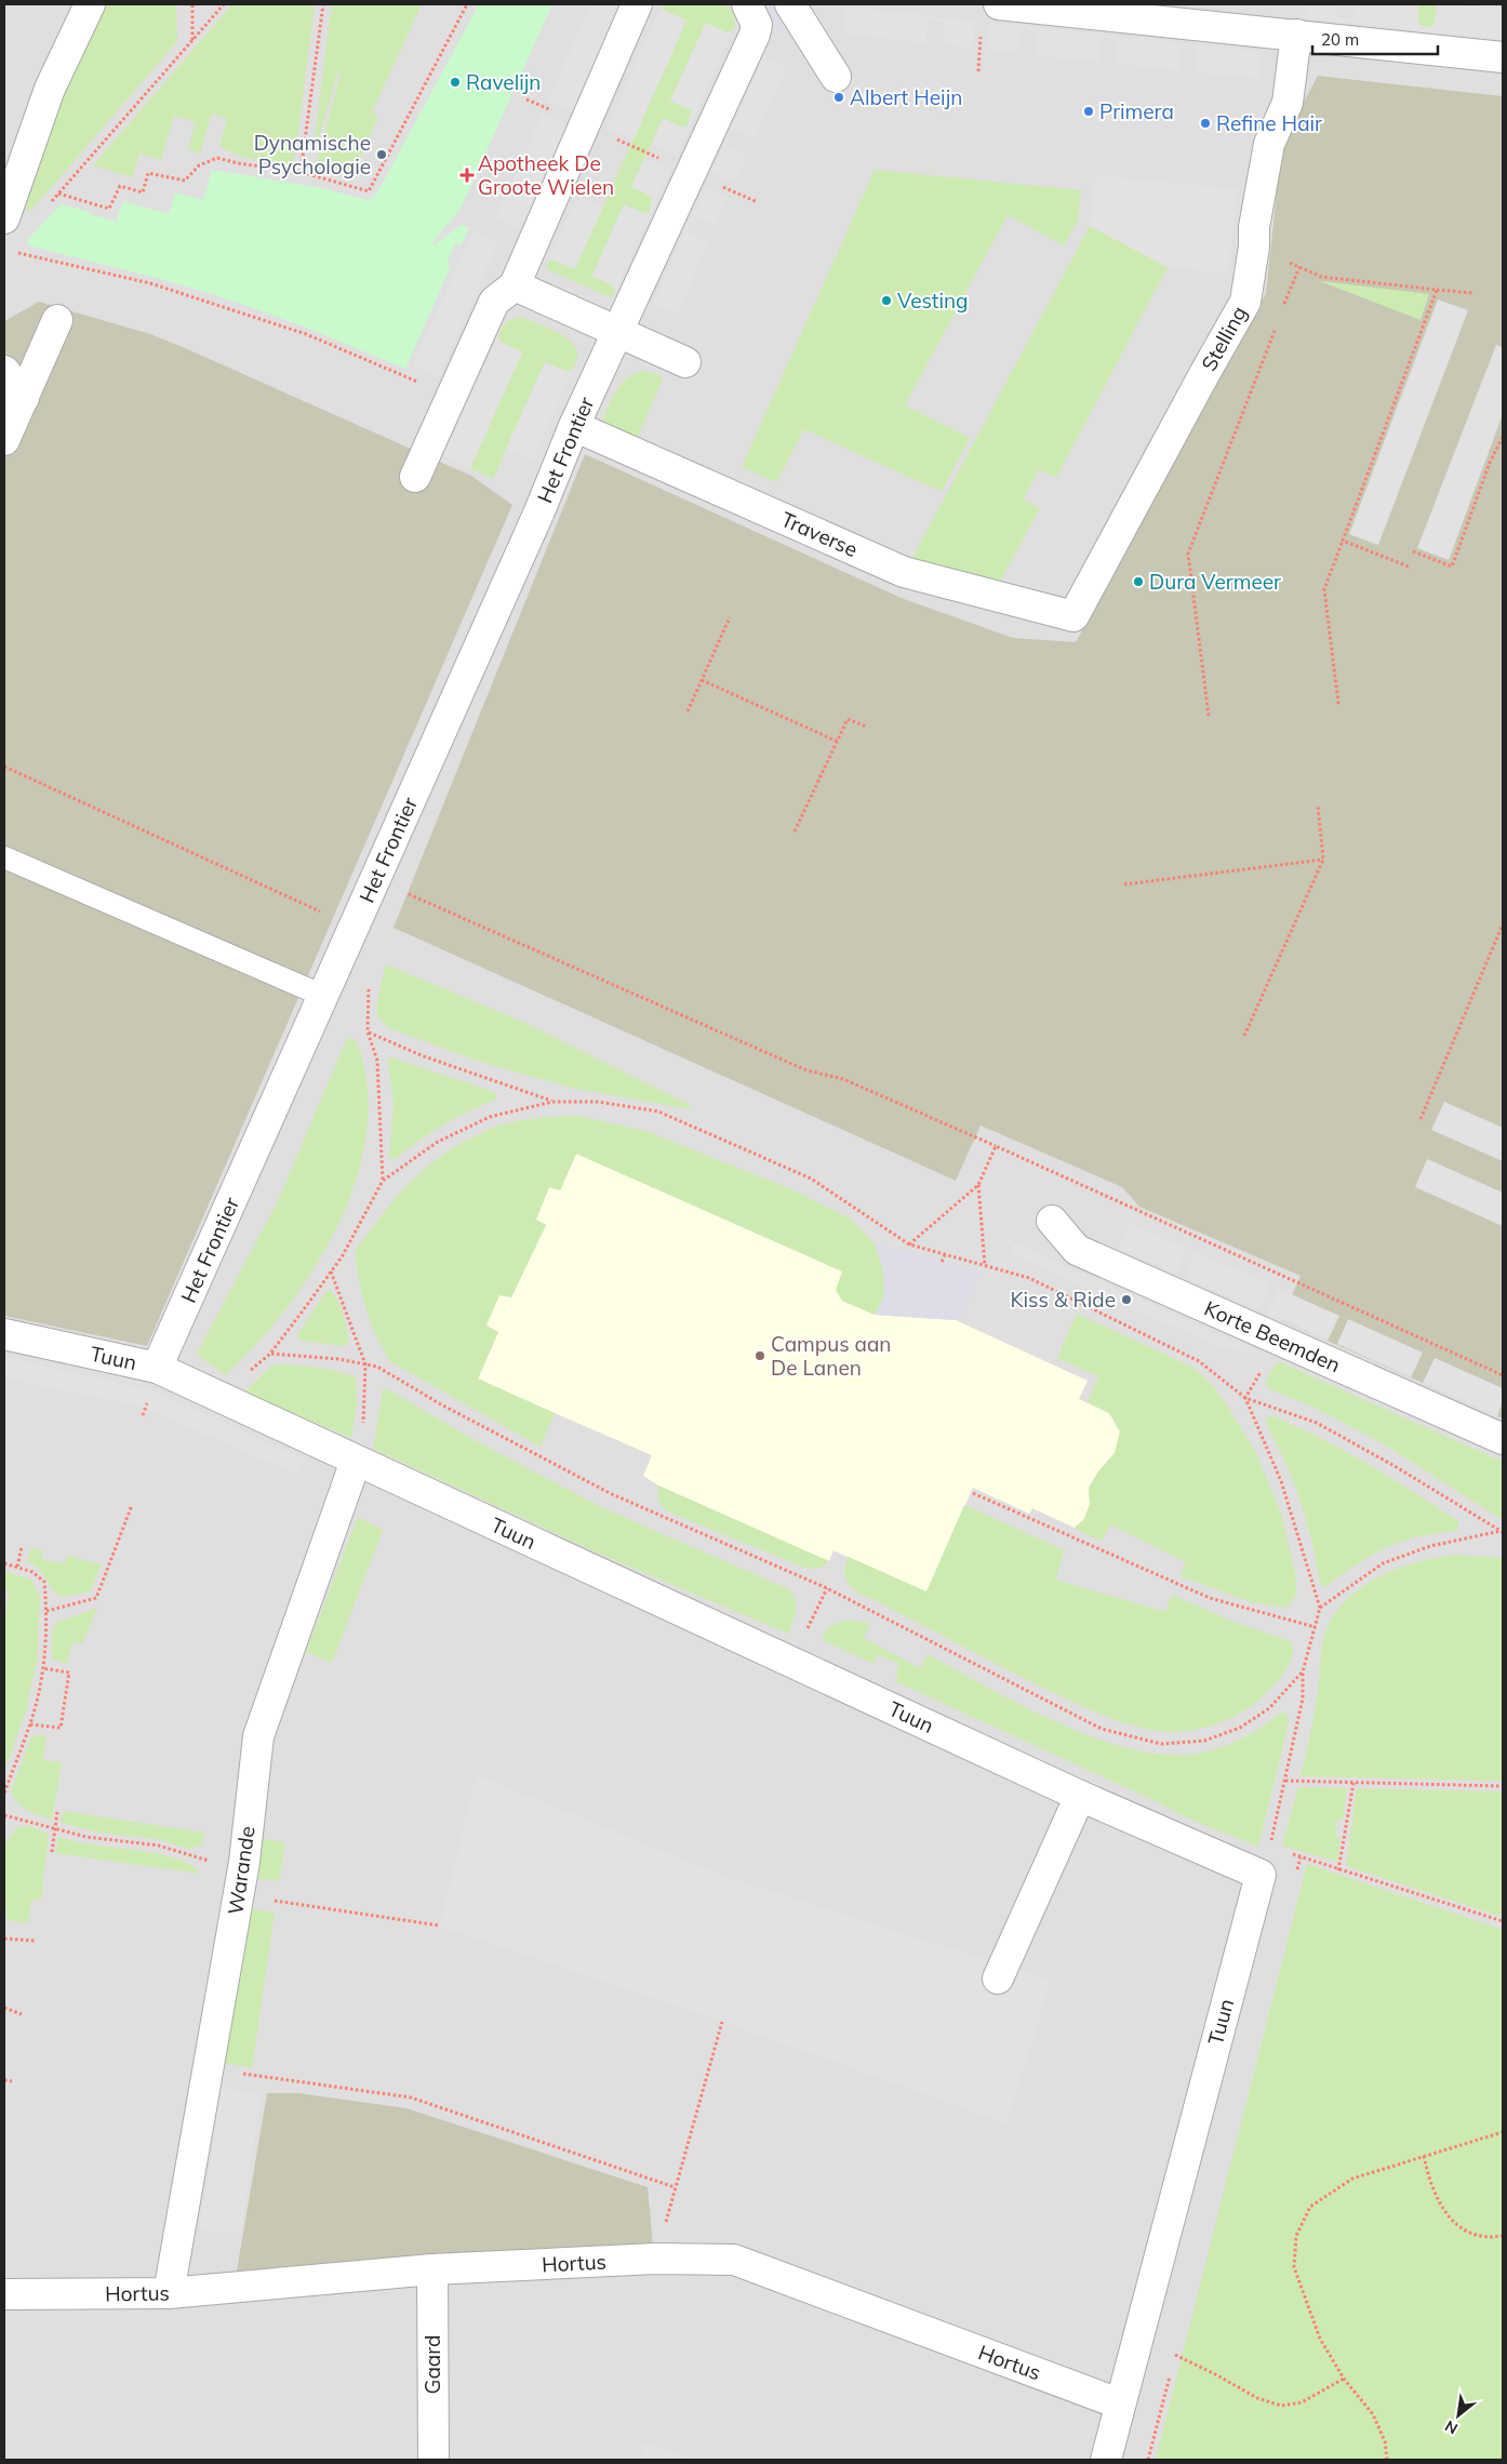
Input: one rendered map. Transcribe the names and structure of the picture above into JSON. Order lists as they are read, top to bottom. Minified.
{"streets":{"street":["Stelling","Het Frontier","Traverse","Korte Beemden","Tuun","Warande","Hortus","Gaard"]},"crossings":[["Stelling","Traverse"],["Het Frontier","Traverse"],["Het Frontier","Tuun"],["Tuun","Warande"],["Tuun","Hortus"],["Warande","Hortus"],["Hortus","Gaard"]],"places":{"other":["Ravelijn","Albert Heijn","Primera","Refine Hair","Dynamische Psychologie","Vesting","Dura Vermeer","Kiss & Ride","Campus aan De Lanen"],"health":["Apotheek De Groote Wielen"]},"scale_bar":"20 m","north":"bottom left"}
